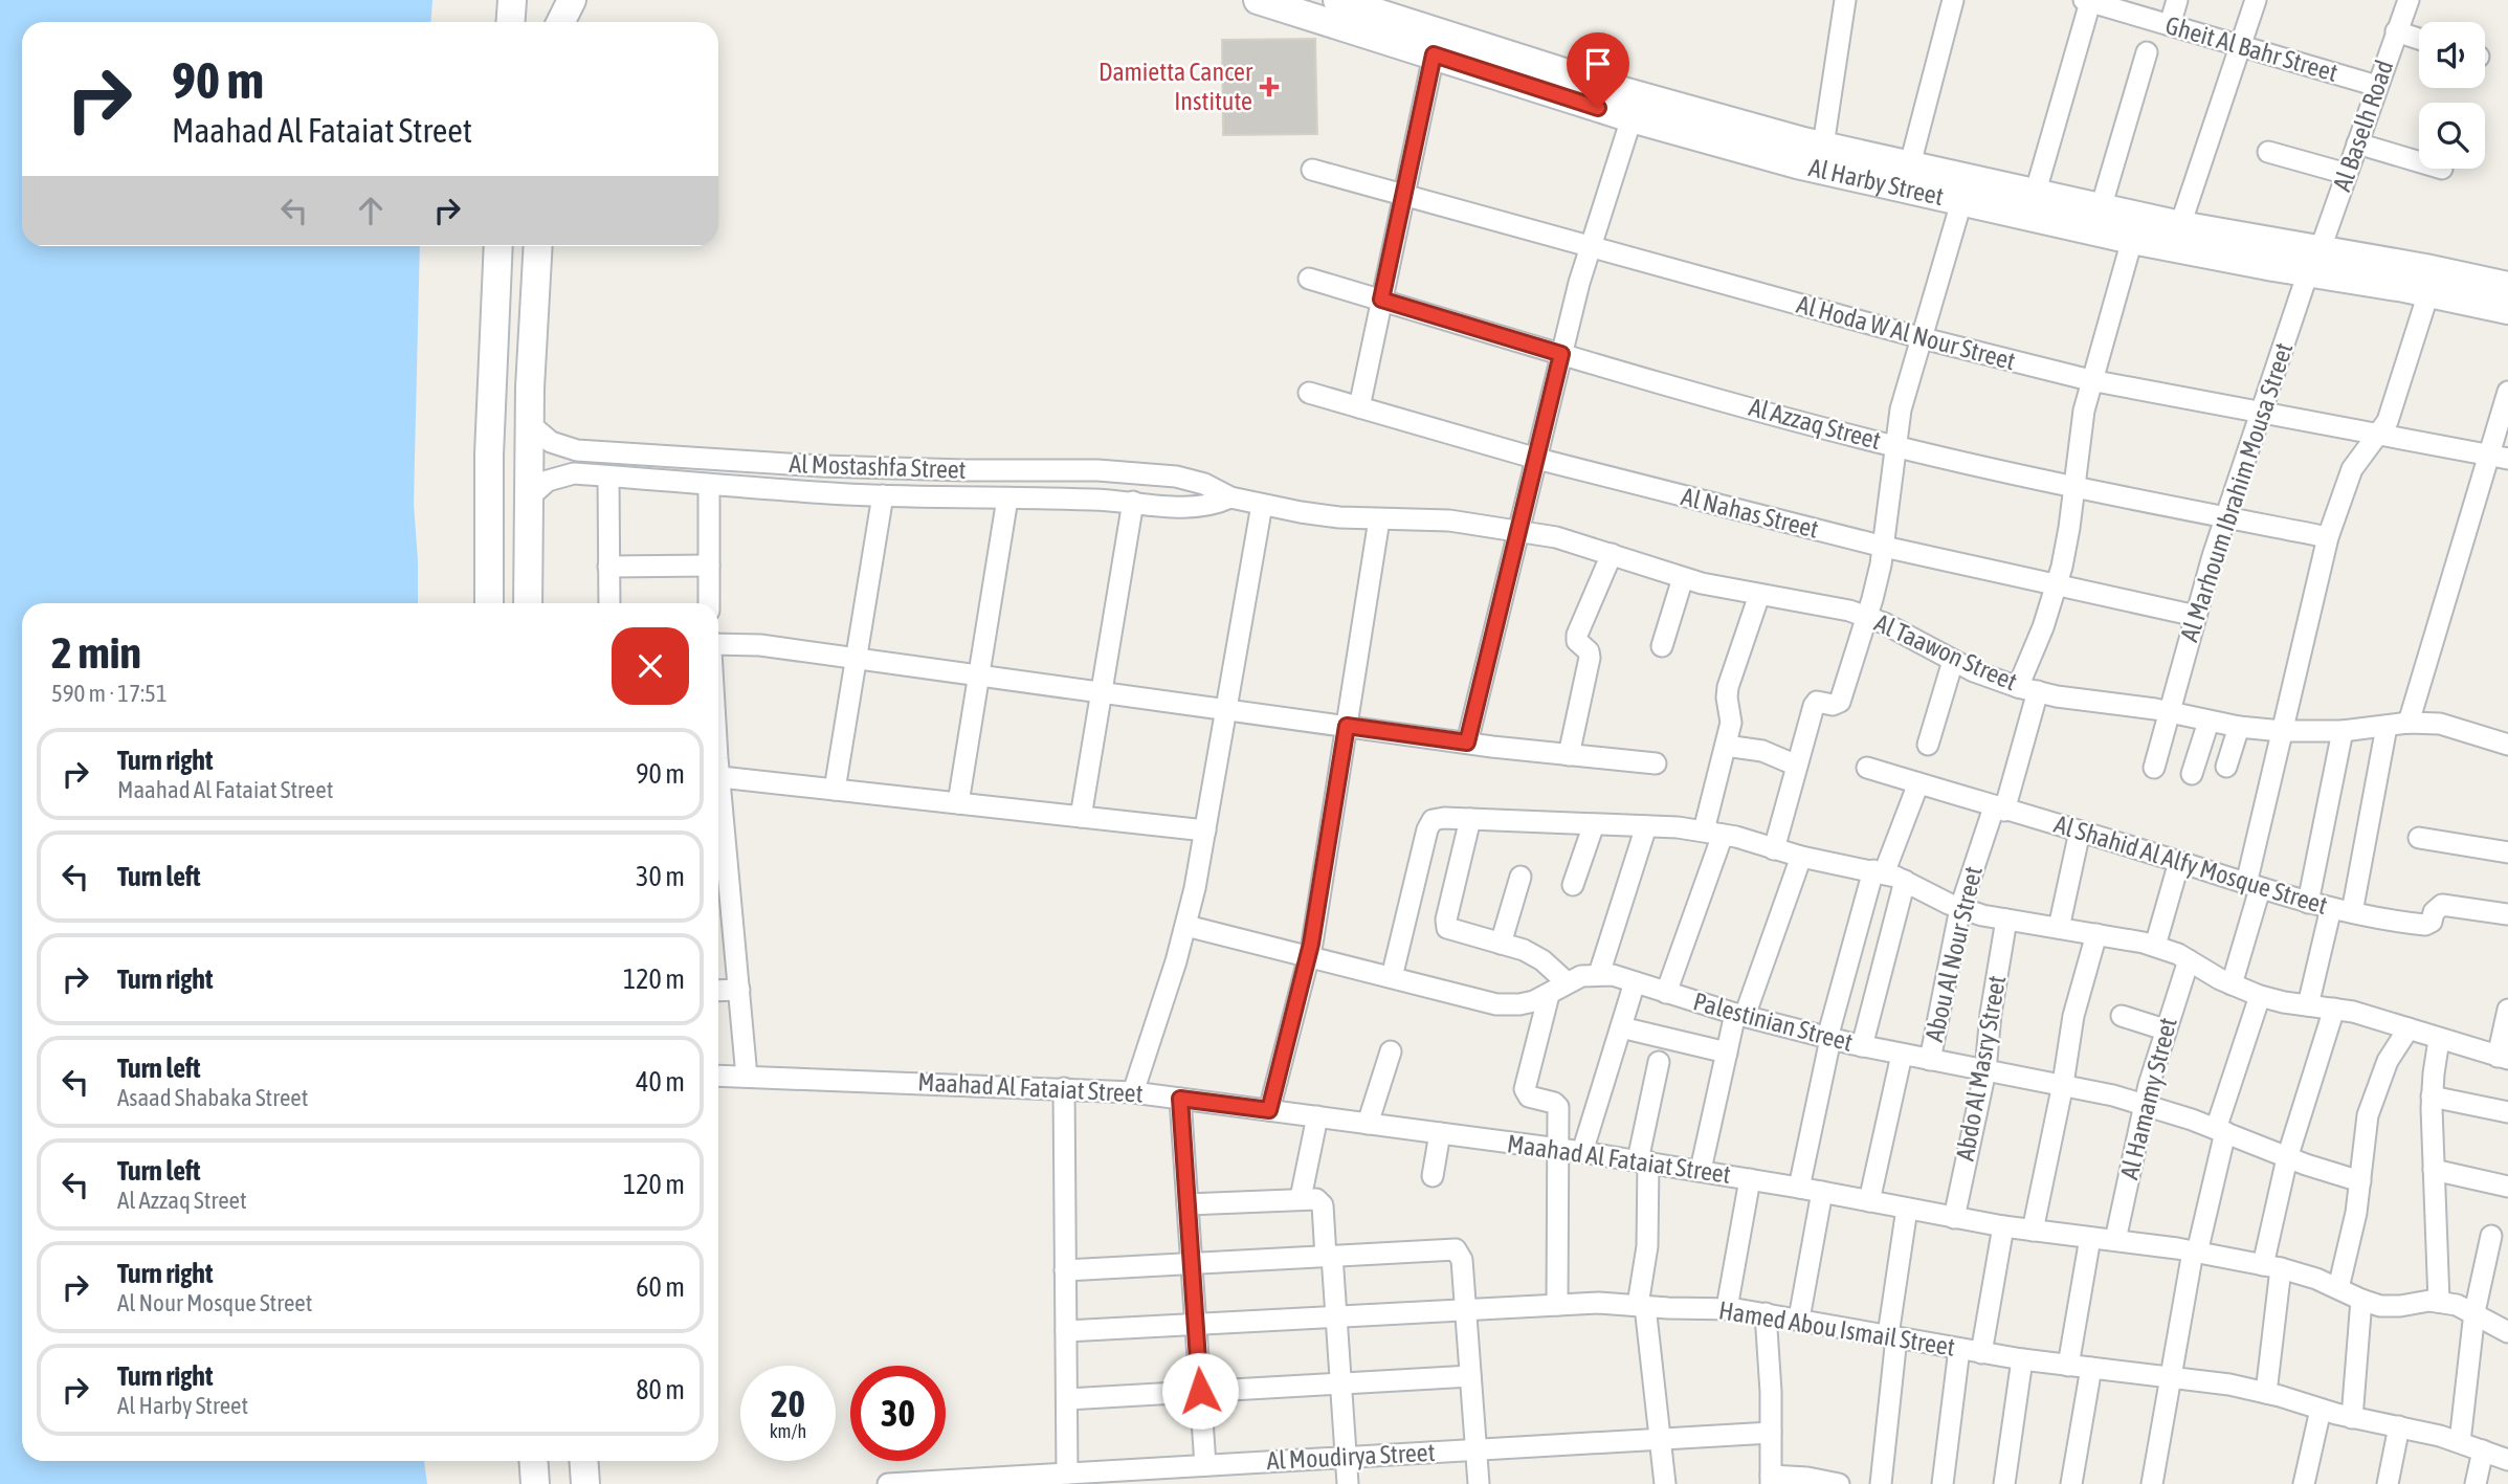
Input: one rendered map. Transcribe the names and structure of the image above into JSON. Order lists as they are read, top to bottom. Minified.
{"streets":{"street":["Gheit Al Bahr Street","Al Baselh Road","Al Harby Street","Al Hoda W Al Nour Street","Al Azzaq Street","Al Mostashfa Street","Al Marhoum Ibrahim Mousa Street","Al Nahas Street","Al Taawon Street","Al Shahid Al Alfy Mosque Street","Abou Al Nour Street","Palestinian Street","Abdo Al Masry Street","Maahad Al Fataiat Street","Al Hamamy Street","Hamed Abou Ismail Street","Al Moudirya Street"]},"crossings":[["Gheit Al Bahr Street","Al Baselh Road"],["Al Baselh Road","Al Harby Street"],["Al Baselh Road","Al Marhoum Ibrahim Mousa Street"],["Al Harby Street","Al Marhoum Ibrahim Mousa Street"],["Al Hoda W Al Nour Street","Al Marhoum Ibrahim Mousa Street"],["Al Azzaq Street","Al Marhoum Ibrahim Mousa Street"],["Al Mostashfa Street","Al Taawon Street"],["Al Marhoum Ibrahim Mousa Street","Al Nahas Street"],["Al Marhoum Ibrahim Mousa Street","Al Taawon Street"],["Al Taawon Street","Abou Al Nour Street"],["Al Shahid Al Alfy Mosque Street","Abou Al Nour Street"],["Abou Al Nour Street","Palestinian Street"],["Palestinian Street","Abdo Al Masry Street"],["Palestinian Street","Al Hamamy Street"],["Abdo Al Masry Street","Maahad Al Fataiat Street"],["Maahad Al Fataiat Street","Al Hamamy Street"]],"places":{"health":["Damietta Cancer Institute"]},"page":{"turn":["90 m","Maahad Al Fataiat Street"],"heading":["2 min","590 m · 17:51"],"list":[{"name":"Turn right","note":"Maahad Al Fataiat Street","value":"90 m"},{"name":"Turn left","value":"30 m"},{"name":"Turn right","value":"120 m"},{"name":"Turn left","note":"Asaad Shabaka Street","value":"40 m"},{"name":"Turn left","note":"Al Azzaq Street","value":"120 m"},{"name":"Turn right","note":"Al Nour Mosque Street","value":"60 m"},{"name":"Turn right","note":"Al Harby Street","value":"80 m"}],"speed":"20 km/h","limit":"30"}}
